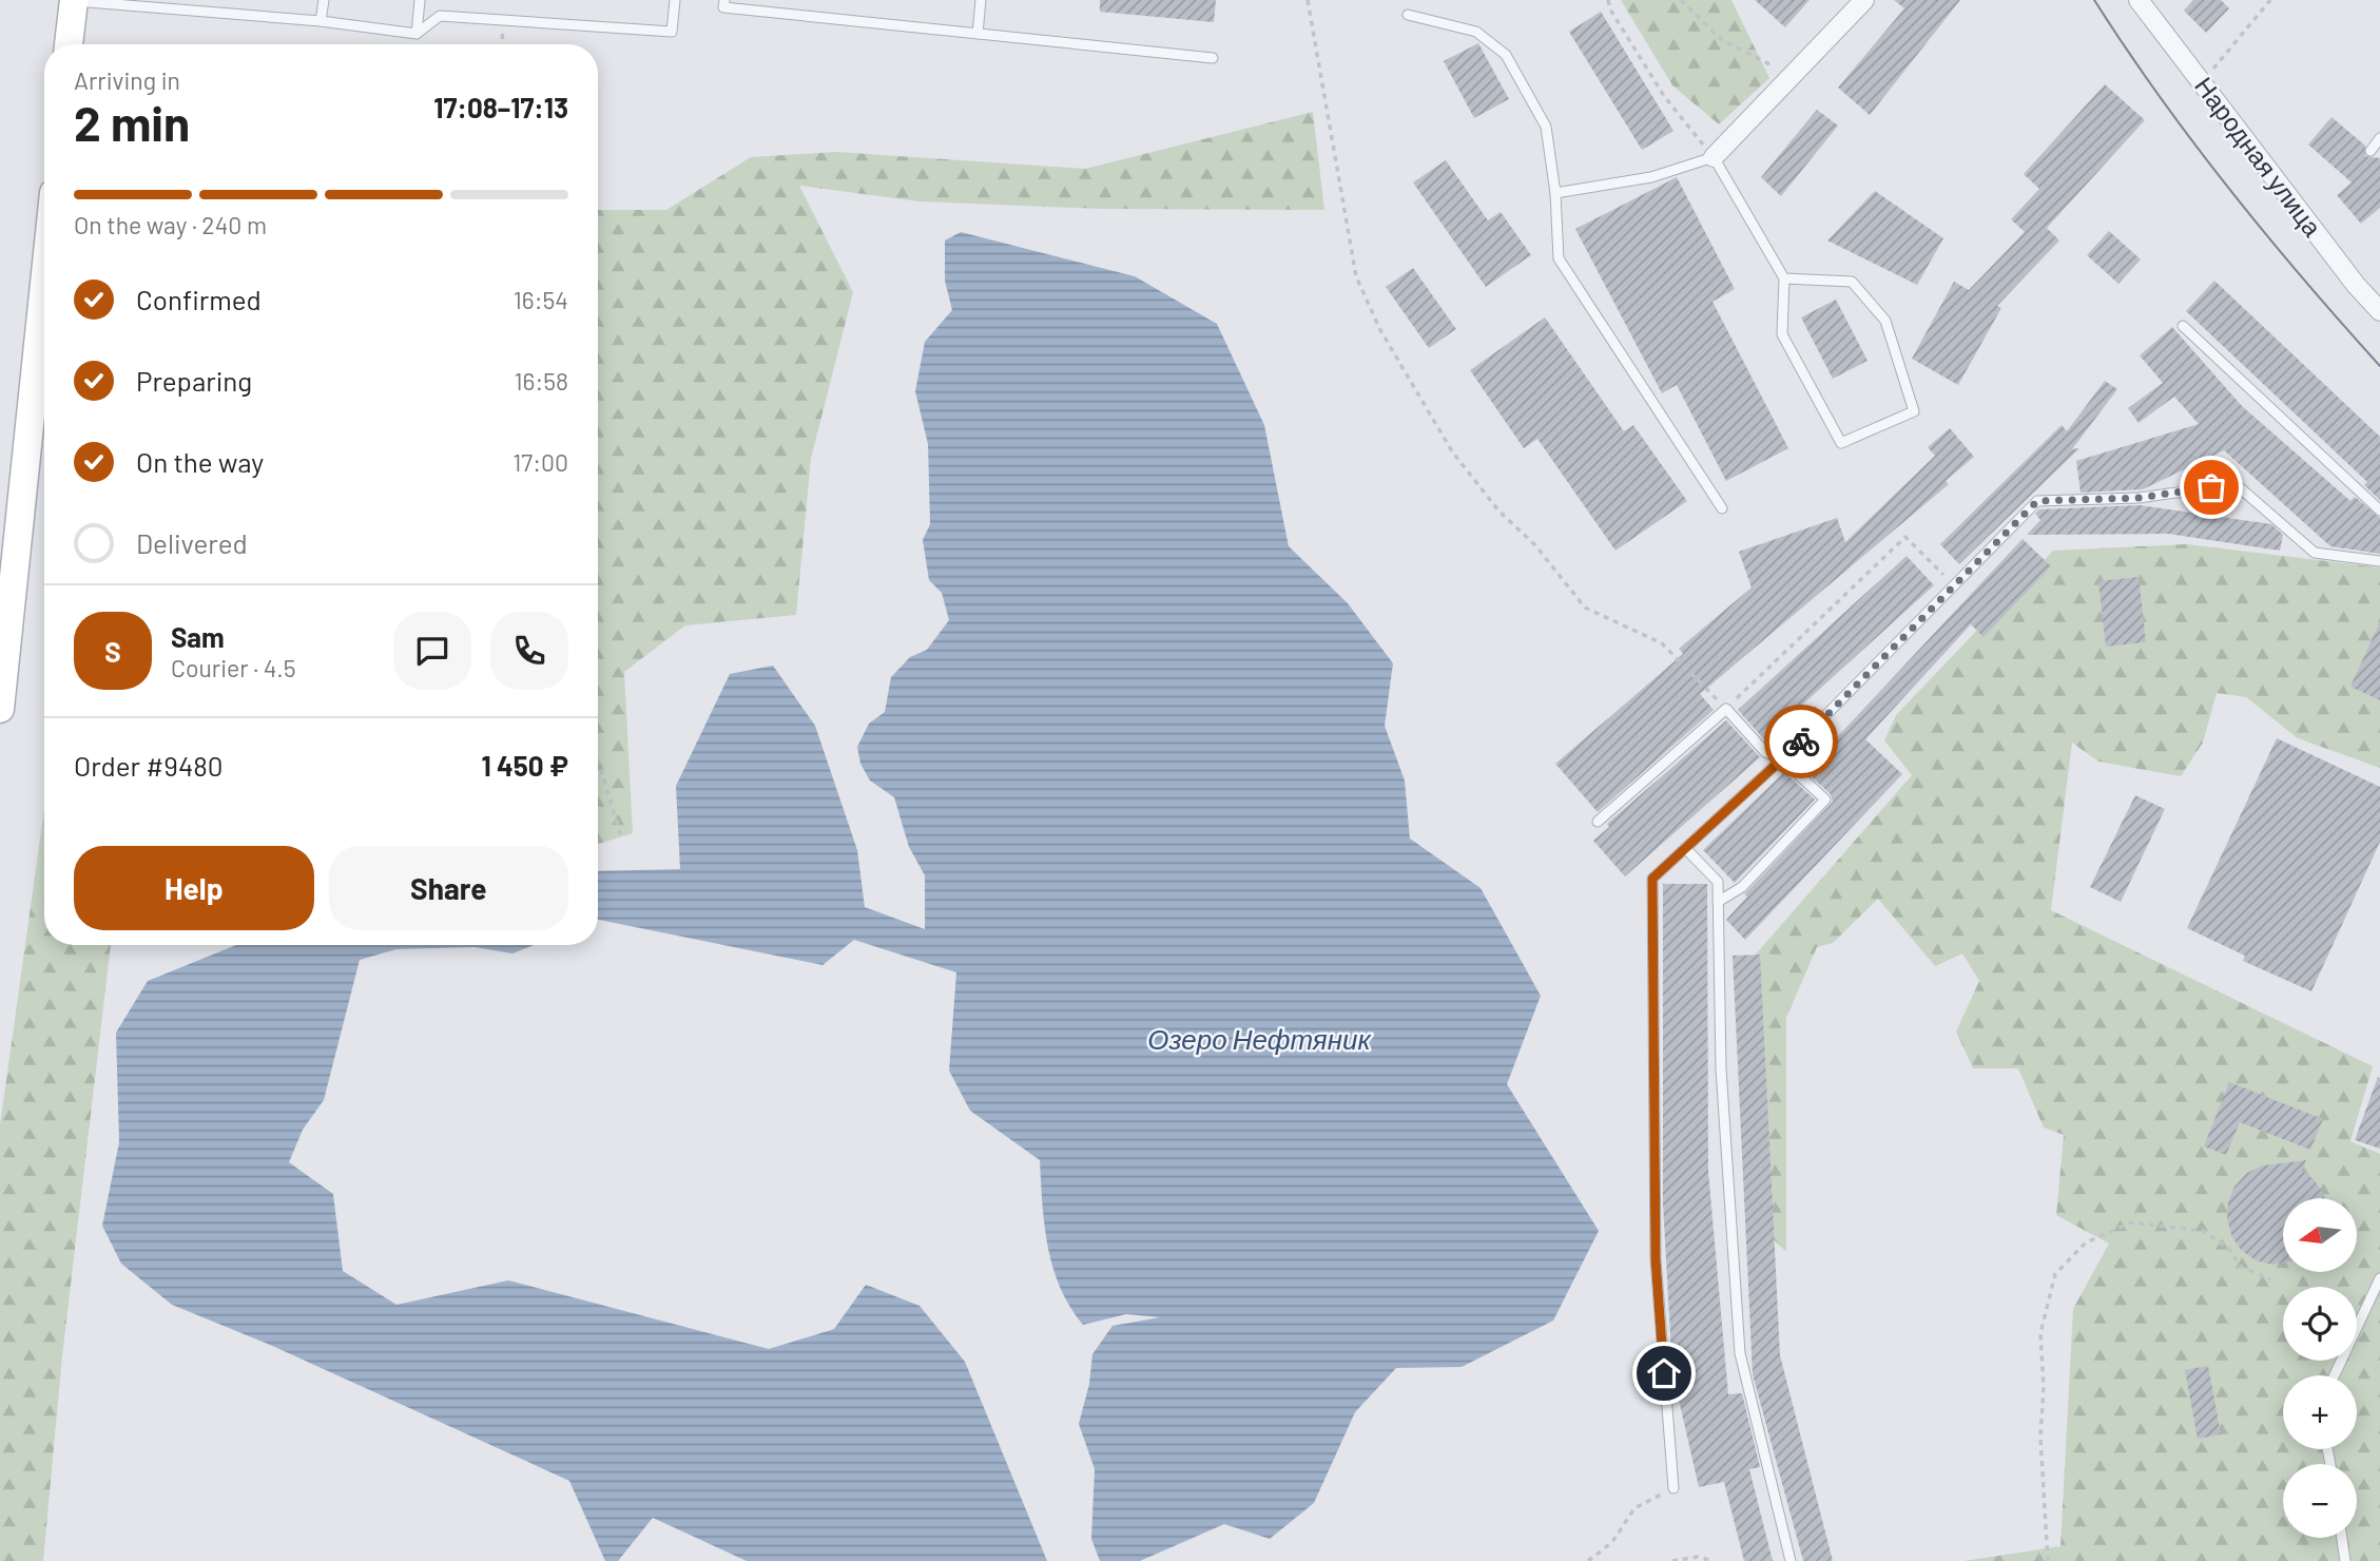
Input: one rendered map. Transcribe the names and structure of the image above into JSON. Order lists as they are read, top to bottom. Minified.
{"streets":{"street":["Народная улица"]},"water":["Озеро Нефтяник"],"north":"left","page":{"heading":["2 min","Arriving in","17:08–17:13"],"panel":["Sam","Courier · 4.5","Order #9480","1 450 ₽"],"bar":"On the way · 240 m","list":[["Confirmed","16:54"],["Preparing","16:58"],["On the way","17:00"],"Delivered"],"round":"S","buttons":["Help","Share"],"map_buttons":["+","−"]}}
